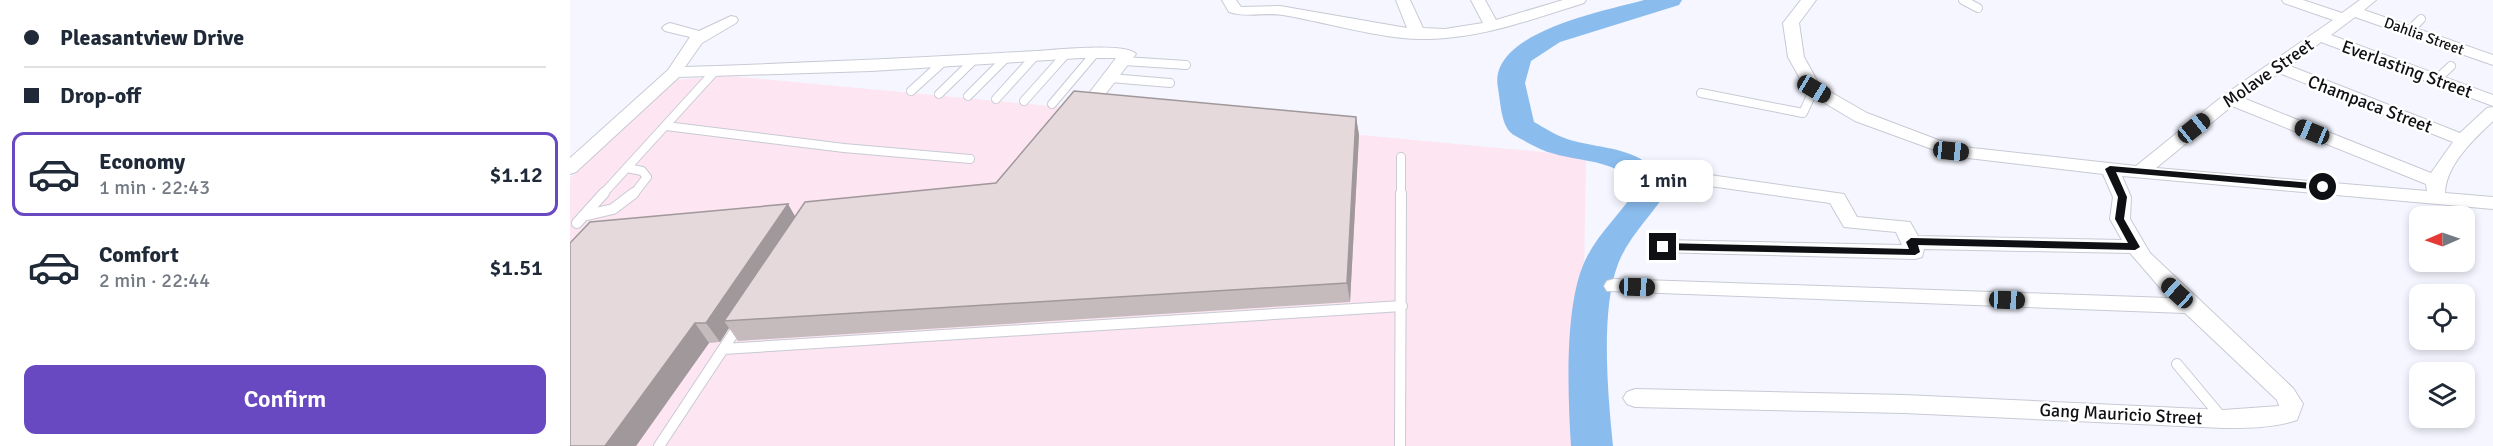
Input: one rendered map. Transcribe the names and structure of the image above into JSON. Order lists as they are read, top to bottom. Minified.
{"streets":{"street":["Dahlia Street","Everlasting Street","Molave Street","Champaca Street","Gang Mauricio Street"]},"crossings":[["Dahlia Street","Molave Street"],["Everlasting Street","Molave Street"],["Molave Street","Champaca Street"]],"north":"left","page":{"banner":["Pleasantview Drive","Drop-off"],"list":[{"name":"Economy","note":"1 min · 22:43","value":"$1.12"},{"name":"Comfort","note":"2 min · 22:44","value":"$1.51"}],"bubble":"1 min","buttons":"Confirm"}}
